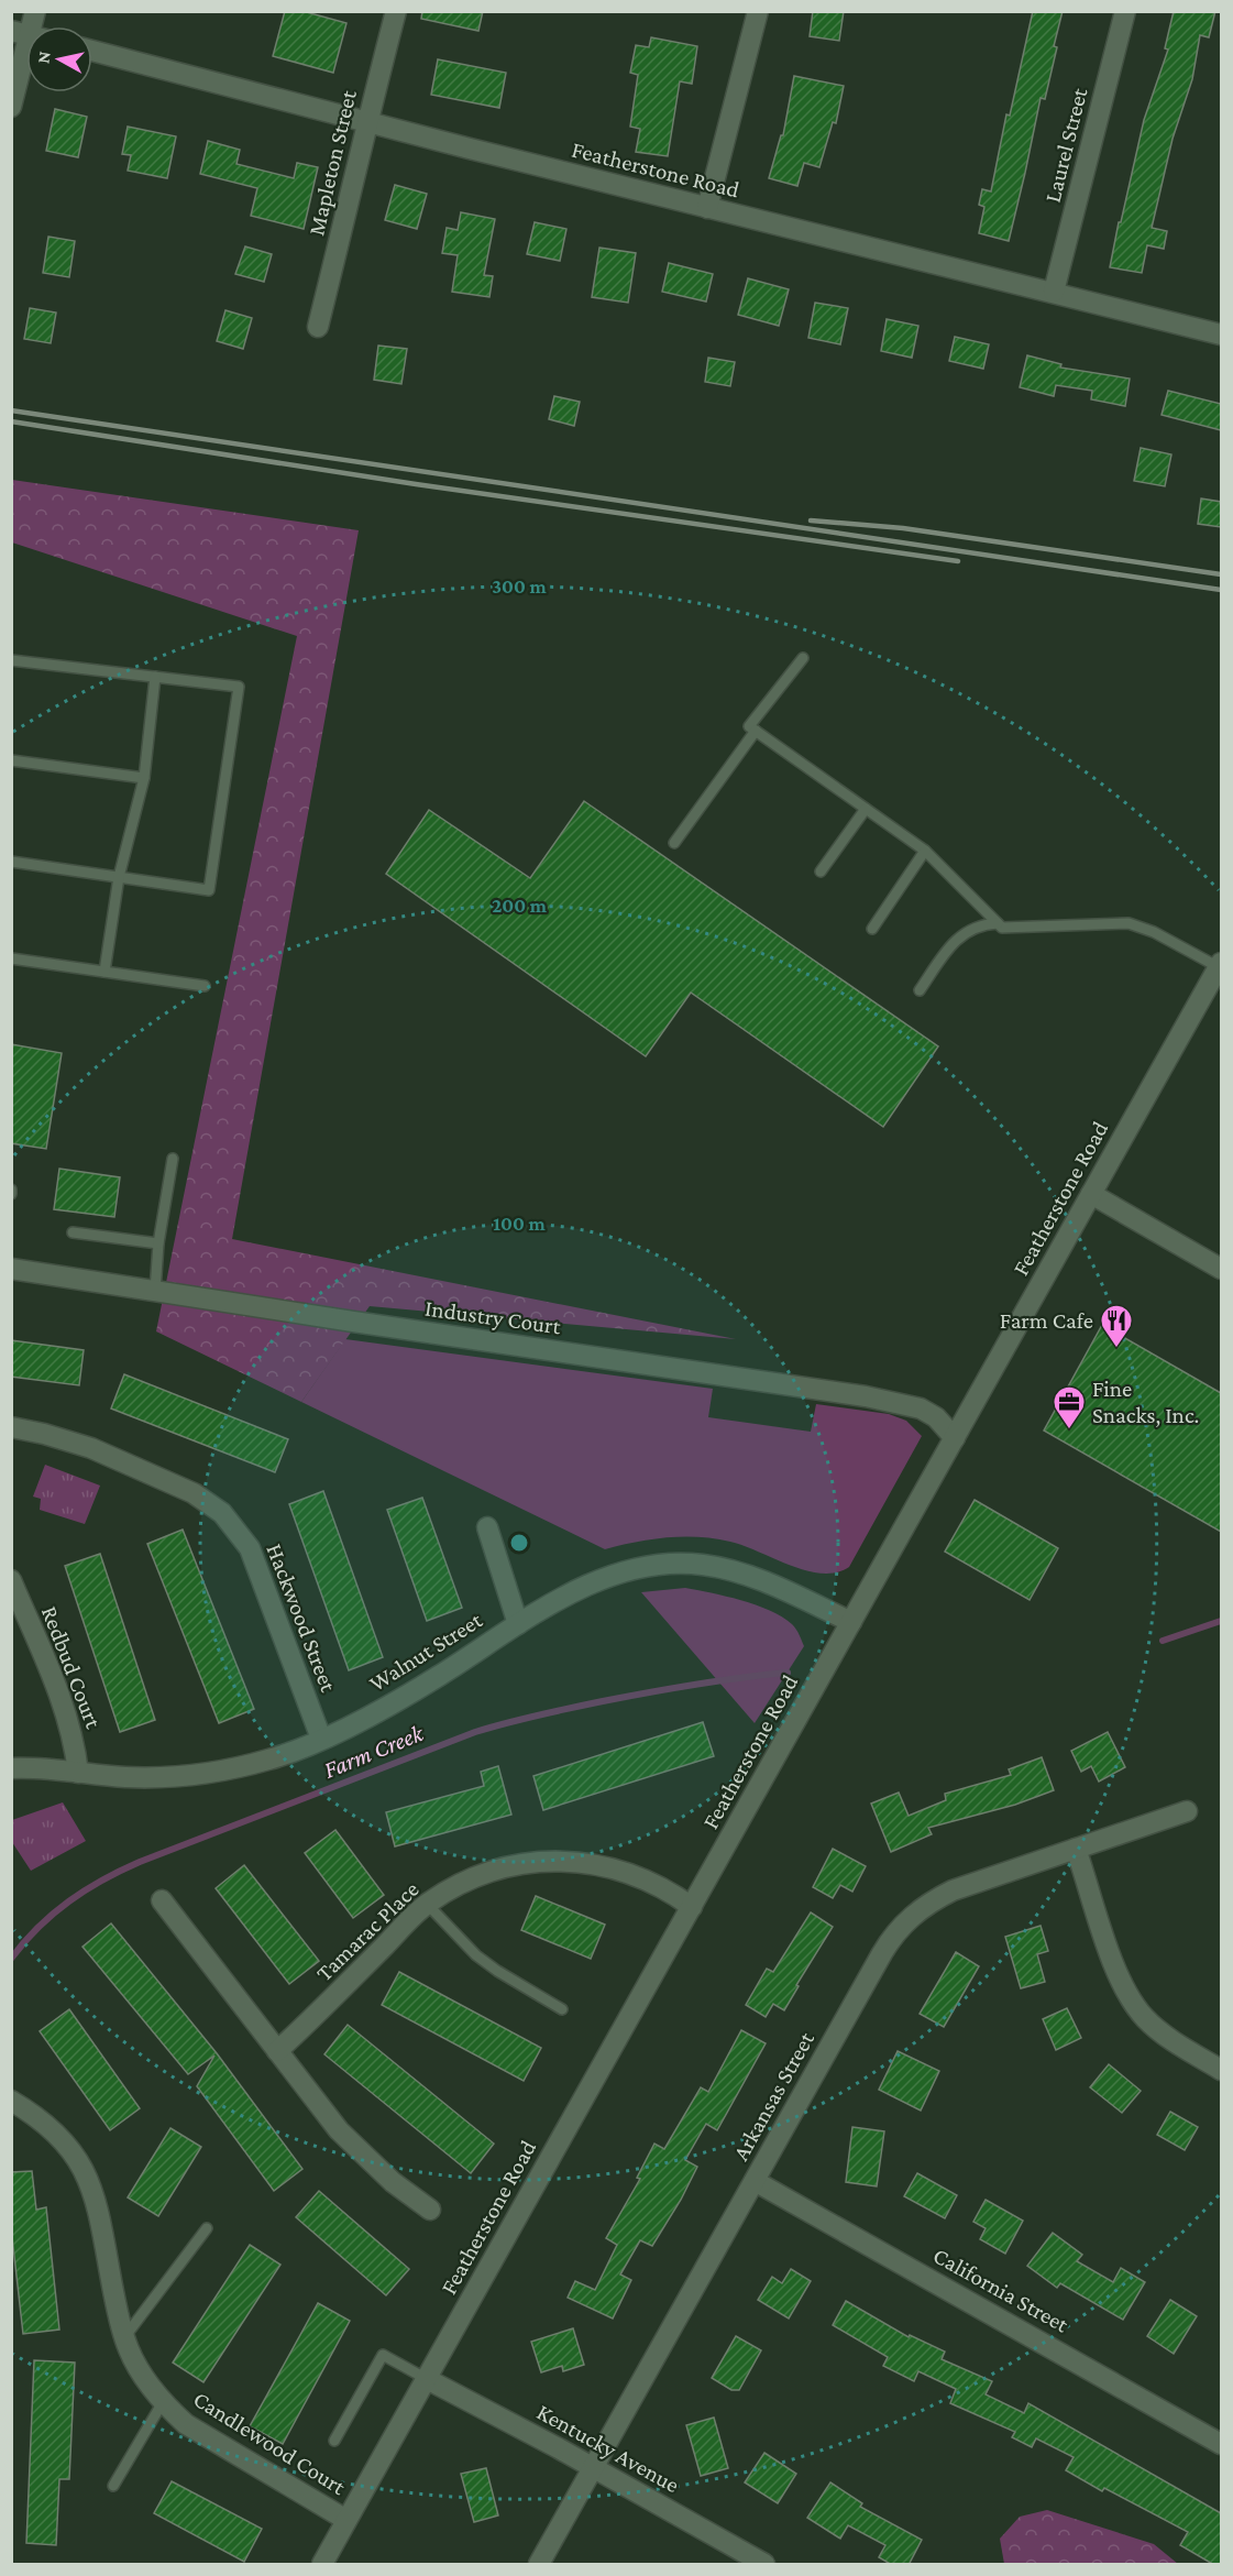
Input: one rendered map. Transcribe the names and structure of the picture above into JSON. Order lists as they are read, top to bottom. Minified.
{"streets":{"street":["Laurel Street","Mapleton Street","Featherstone Road","Industry Court","Hackwood Street","Walnut Street","Redbud Court","Tamarac Place","Arkansas Street","California Street","Candlewood Court","Kentucky Avenue"]},"crossings":[["Laurel Street","Featherstone Road"],["Mapleton Street","Featherstone Road"],["Featherstone Road","Industry Court"],["Featherstone Road","Walnut Street"],["Featherstone Road","Tamarac Place"],["Featherstone Road","Candlewood Court"],["Featherstone Road","Kentucky Avenue"],["Hackwood Street","Walnut Street"],["Walnut Street","Redbud Court"],["Arkansas Street","California Street"],["Arkansas Street","Kentucky Avenue"]],"water":["Farm Creek"],"places":{"restaurant":["Farm Cafe"],"office":["Fine Snacks, Inc."]},"north":"left","rings":["300 m","200 m","100 m"]}
